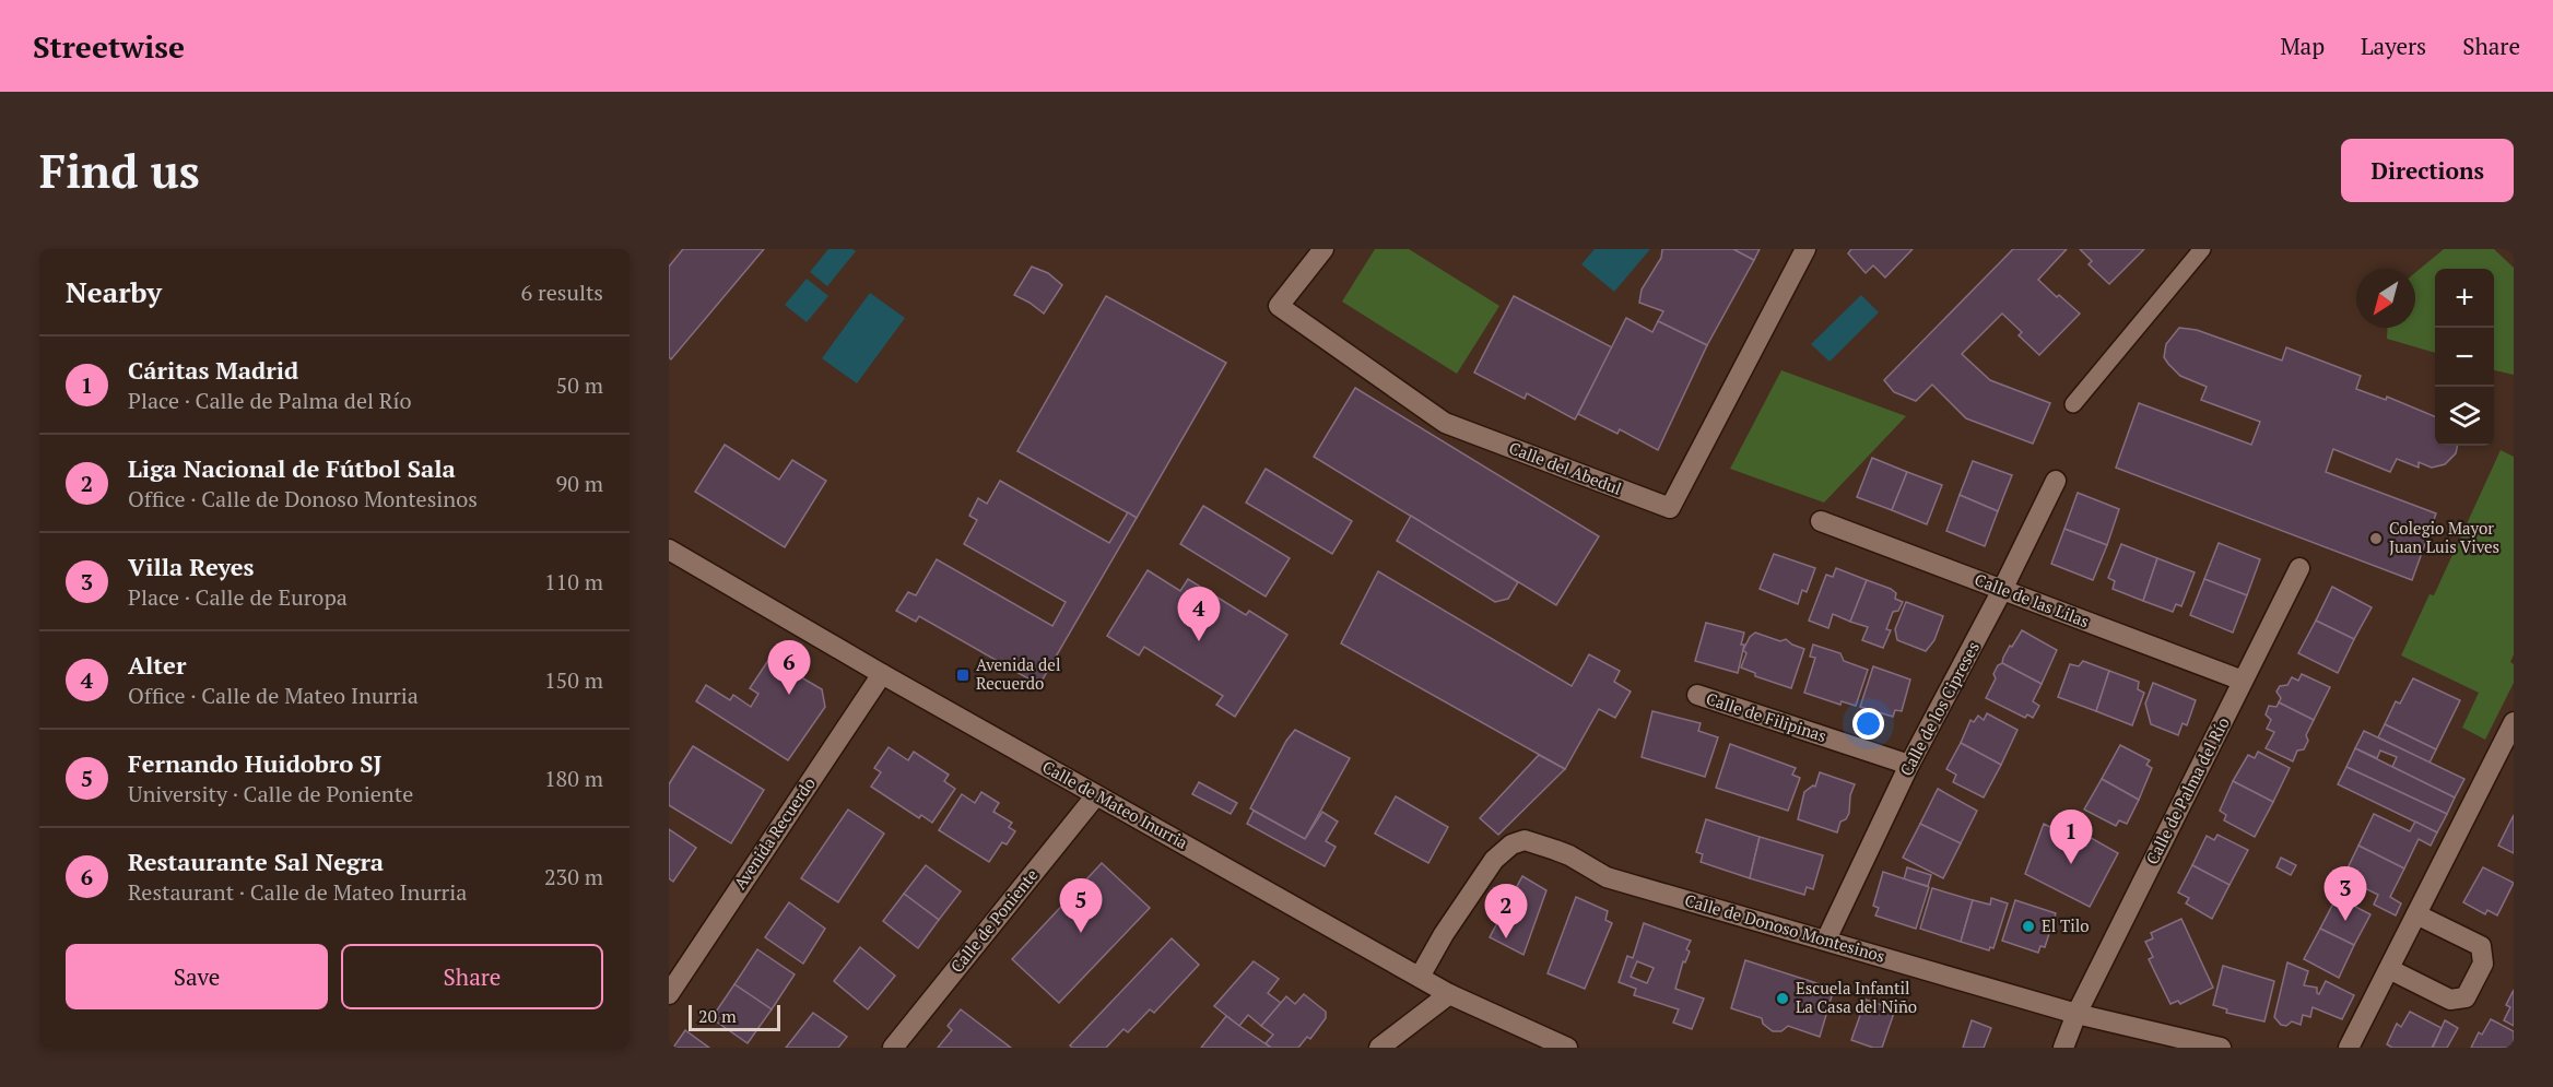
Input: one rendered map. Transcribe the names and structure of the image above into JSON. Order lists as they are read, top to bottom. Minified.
{"streets":{"street":["Calle del Abedul","Calle de las Lilas","Calle de los Cipreses","Calle de Filipinas","Calle de Palma del Río","Calle de Mateo Inurria","Avenida Recuerdo","Calle de Poniente","Calle de Donoso Montesinos"]},"crossings":[["Calle de las Lilas","Calle de los Cipreses"],["Calle de las Lilas","Calle de Palma del Río"],["Calle de los Cipreses","Calle de Filipinas"],["Calle de los Cipreses","Calle de Donoso Montesinos"],["Calle de Palma del Río","Calle de Donoso Montesinos"],["Calle de Mateo Inurria","Avenida Recuerdo"],["Calle de Mateo Inurria","Calle de Poniente"],["Calle de Mateo Inurria","Calle de Donoso Montesinos"]],"places":{"other":["Colegio Mayor Juan Luis Vives","El Tilo","Escuela Infantil La Casa del Niño"],"transit":["Avenida del Recuerdo"]},"scale_bar":"20 m","north":"bottom left","page":{"header":"Streetwise","nav":["Map","Layers","Share"],"buttons":["Directions",["Save","Share"]],"title":"Find us","heading":["Nearby","6 results"],"map_buttons":["+","−"],"list":[{"mark":"1","name":"Cáritas Madrid","note":"Place · Calle de Palma del Río","value":"50 m"},{"mark":"2","name":"Liga Nacional de Fútbol Sala","note":"Office · Calle de Donoso Montesinos","value":"90 m"},{"mark":"3","name":"Villa Reyes","note":"Place · Calle de Europa","value":"110 m"},{"mark":"4","name":"Alter","note":"Office · Calle de Mateo Inurria","value":"150 m"},{"mark":"5","name":"Fernando Huidobro SJ","note":"University · Calle de Poniente","value":"180 m"},{"mark":"6","name":"Restaurante Sal Negra","note":"Restaurant · Calle de Mateo Inurria","value":"230 m"}],"pins":["4","6","1","3","5","2"],"scale":"20 m"}}
